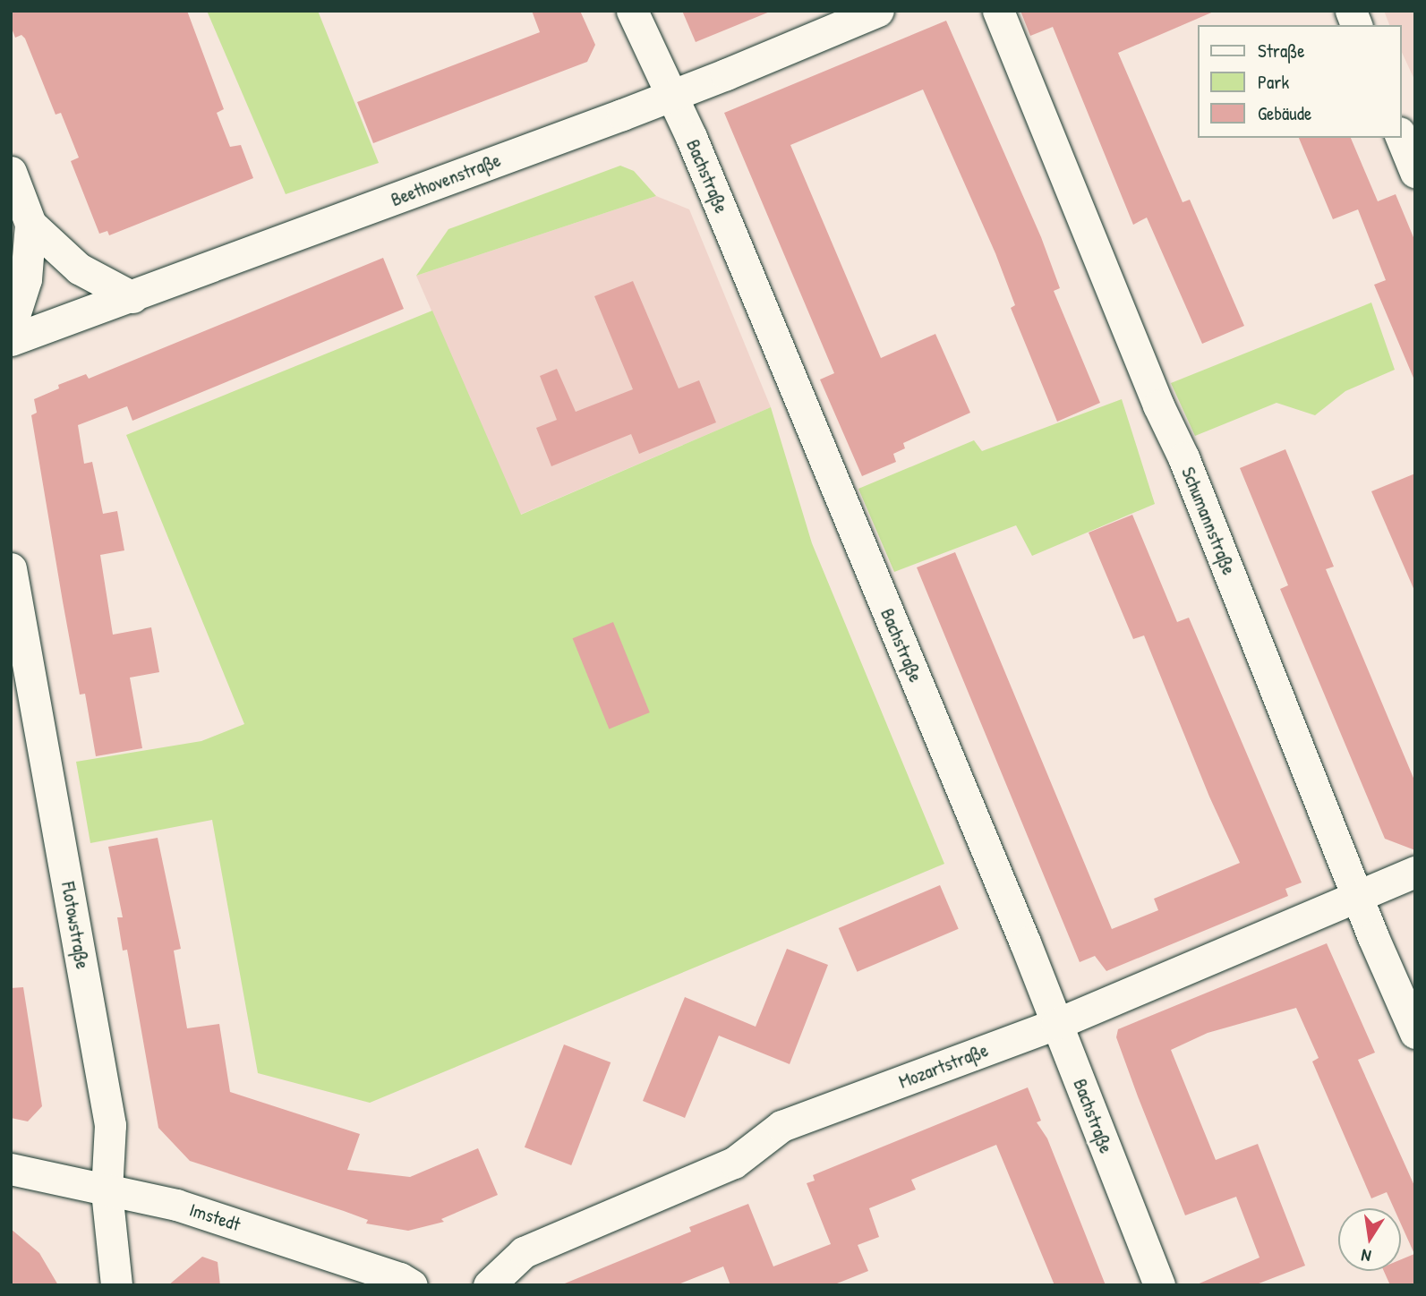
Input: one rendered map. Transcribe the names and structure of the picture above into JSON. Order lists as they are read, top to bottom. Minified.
{"streets":{"street":["Bachstraße","Beethovenstraße","Schumannstraße","Flotowstraße","Mozartstraße","Imstedt"]},"crossings":[["Bachstraße","Beethovenstraße"],["Bachstraße","Mozartstraße"],["Schumannstraße","Mozartstraße"],["Flotowstraße","Imstedt"]],"legend":["Straße","Park","Gebäude"],"north":"bottom"}
